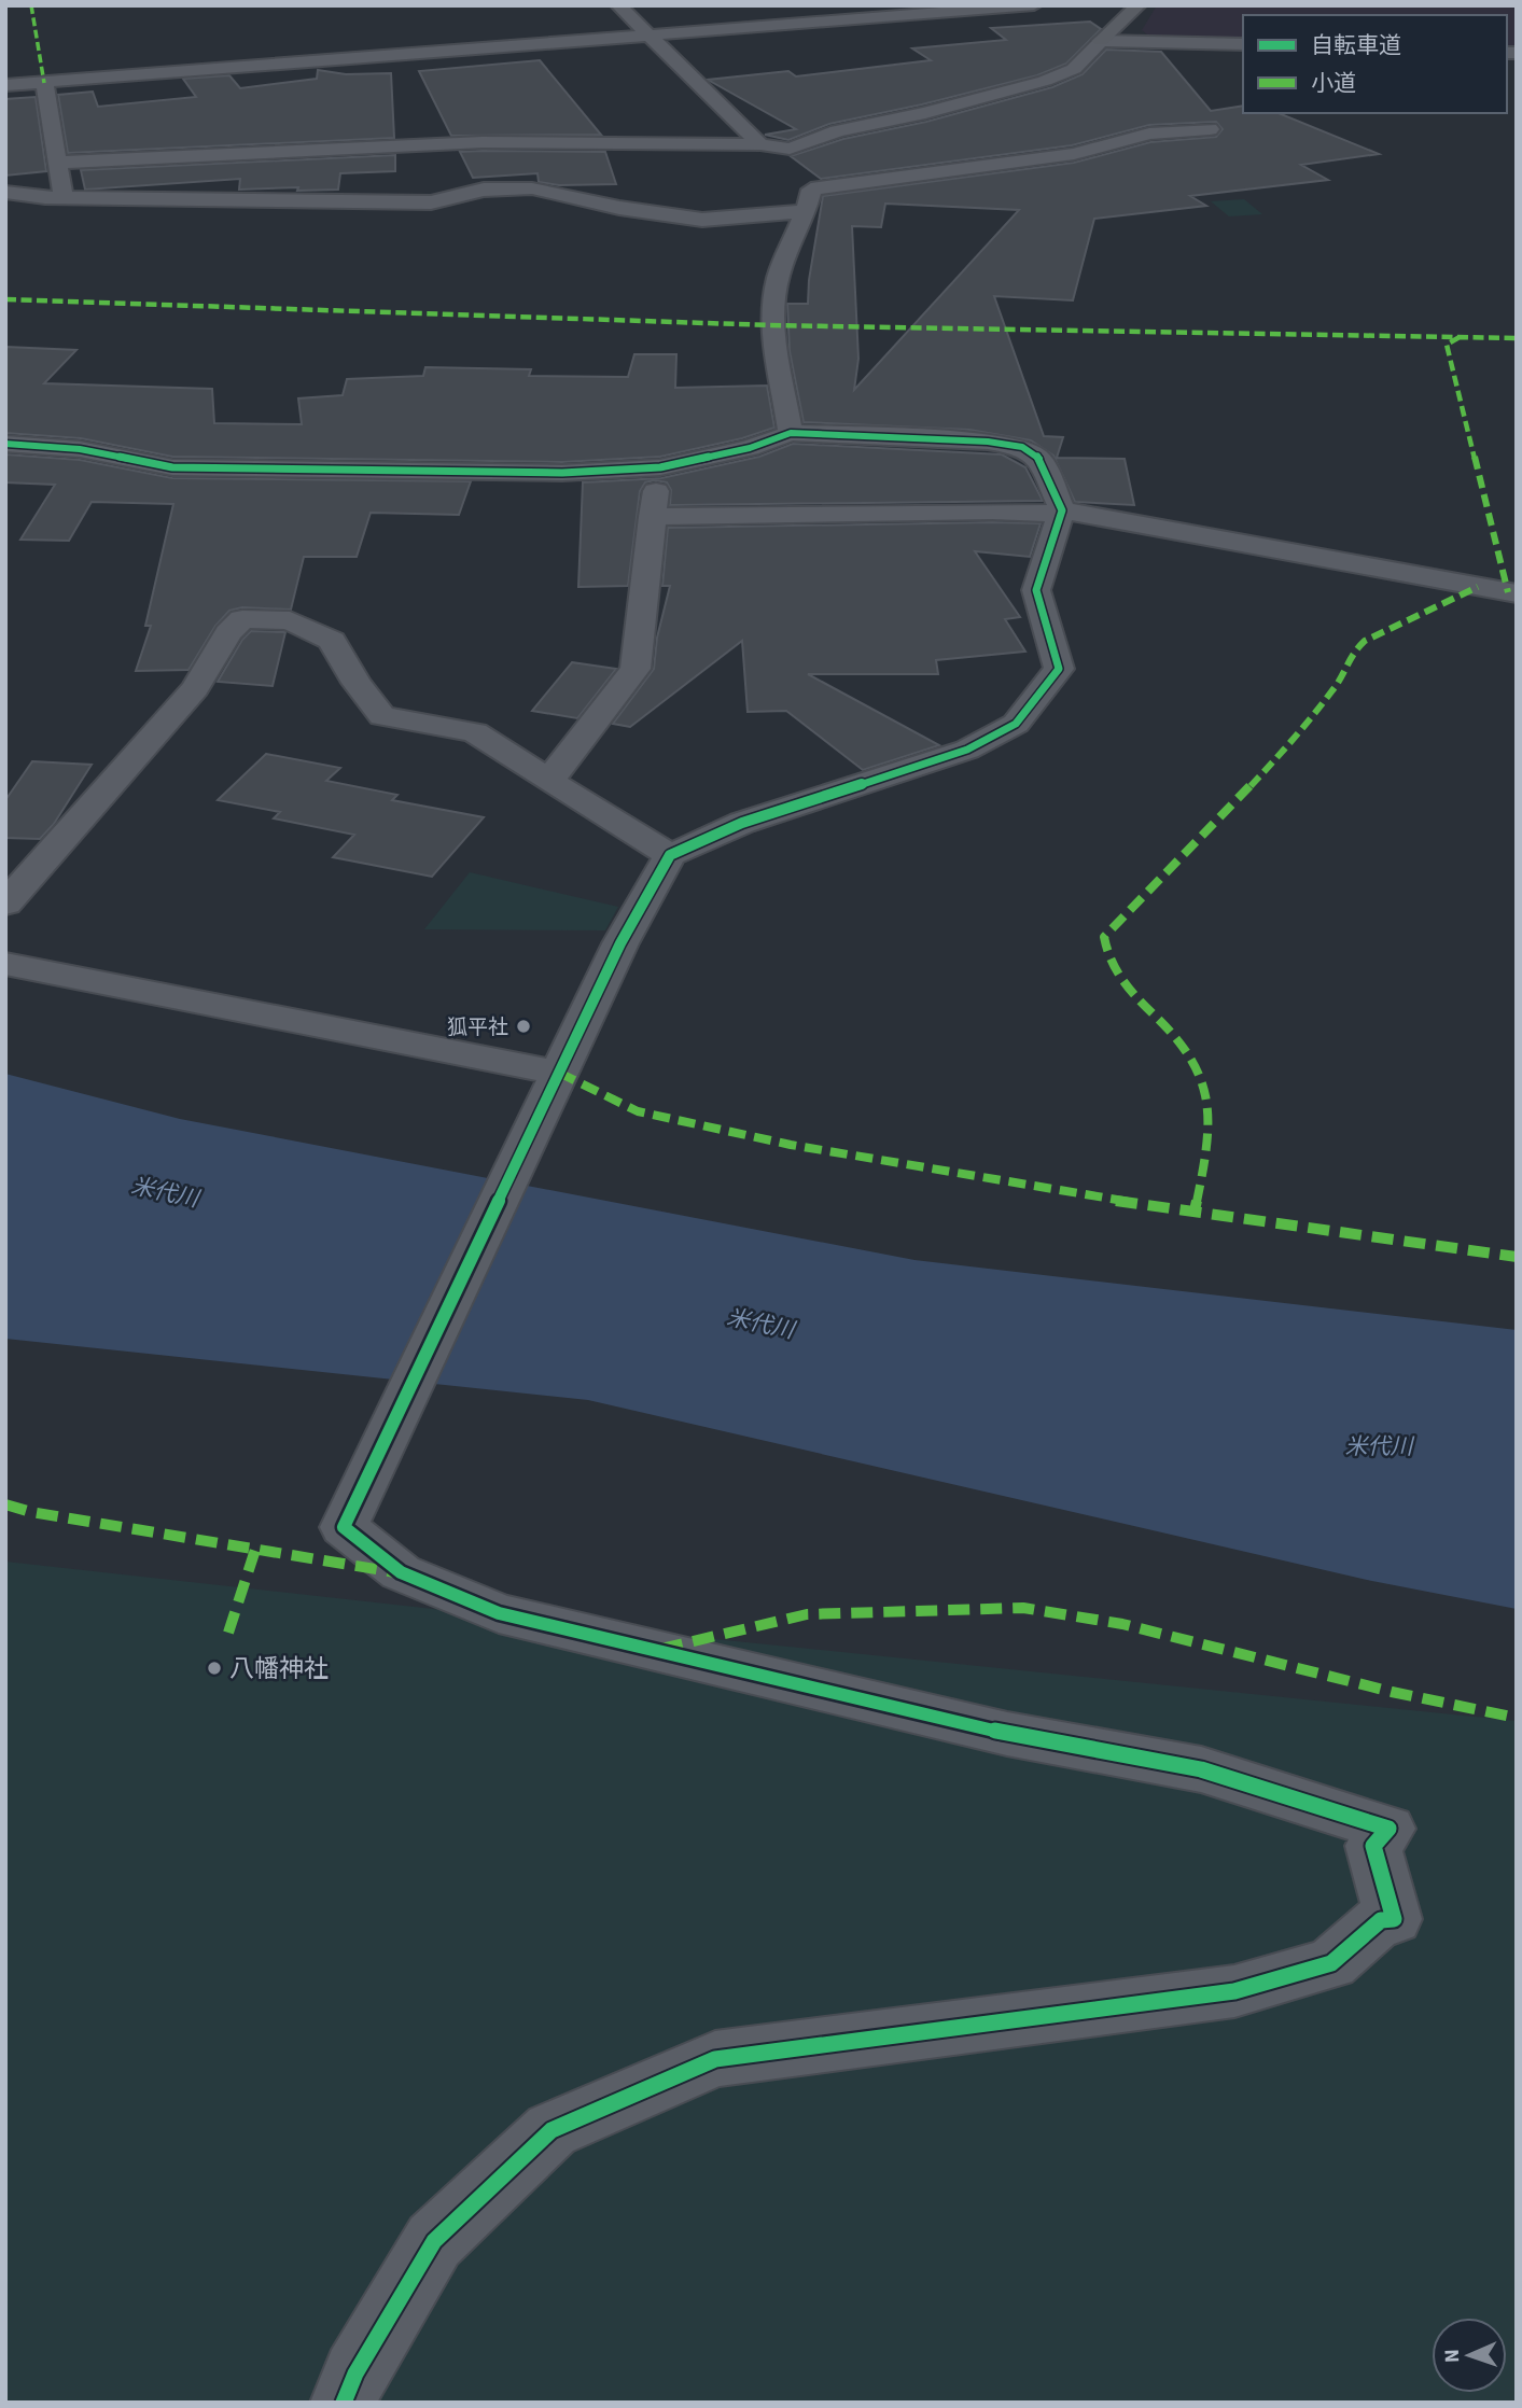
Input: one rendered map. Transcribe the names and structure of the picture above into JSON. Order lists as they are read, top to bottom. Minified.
{"water":["米代川"],"places":["狐平社","八幡神社"],"legend":["自転車道","小道"],"north":"left"}
